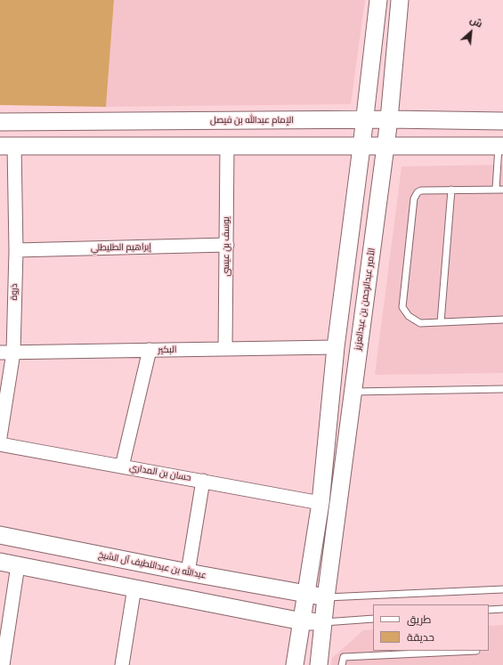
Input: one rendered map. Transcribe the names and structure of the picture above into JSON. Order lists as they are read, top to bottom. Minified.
{"streets":{"street":["الإمام عبدالله بن فيصل","يوسف بن عيسى","إبراهيم الطليطلي","ذروة","الأمير عبدالرحمن بن عبدالعزيز","البكير","حسان بن المداري","عبدالله بن عبداللطيف آل الشيخ"]},"crossings":[["الإمام عبدالله بن فيصل","الأمير عبدالرحمن بن عبدالعزيز"],["يوسف بن عيسى","إبراهيم الطليطلي"],["يوسف بن عيسى","البكير"],["إبراهيم الطليطلي","ذروة"],["ذروة","البكير"],["الأمير عبدالرحمن بن عبدالعزيز","عبدالله بن عبداللطيف آل الشيخ"]],"legend":["طريق","حديقة"],"north":"top right"}
